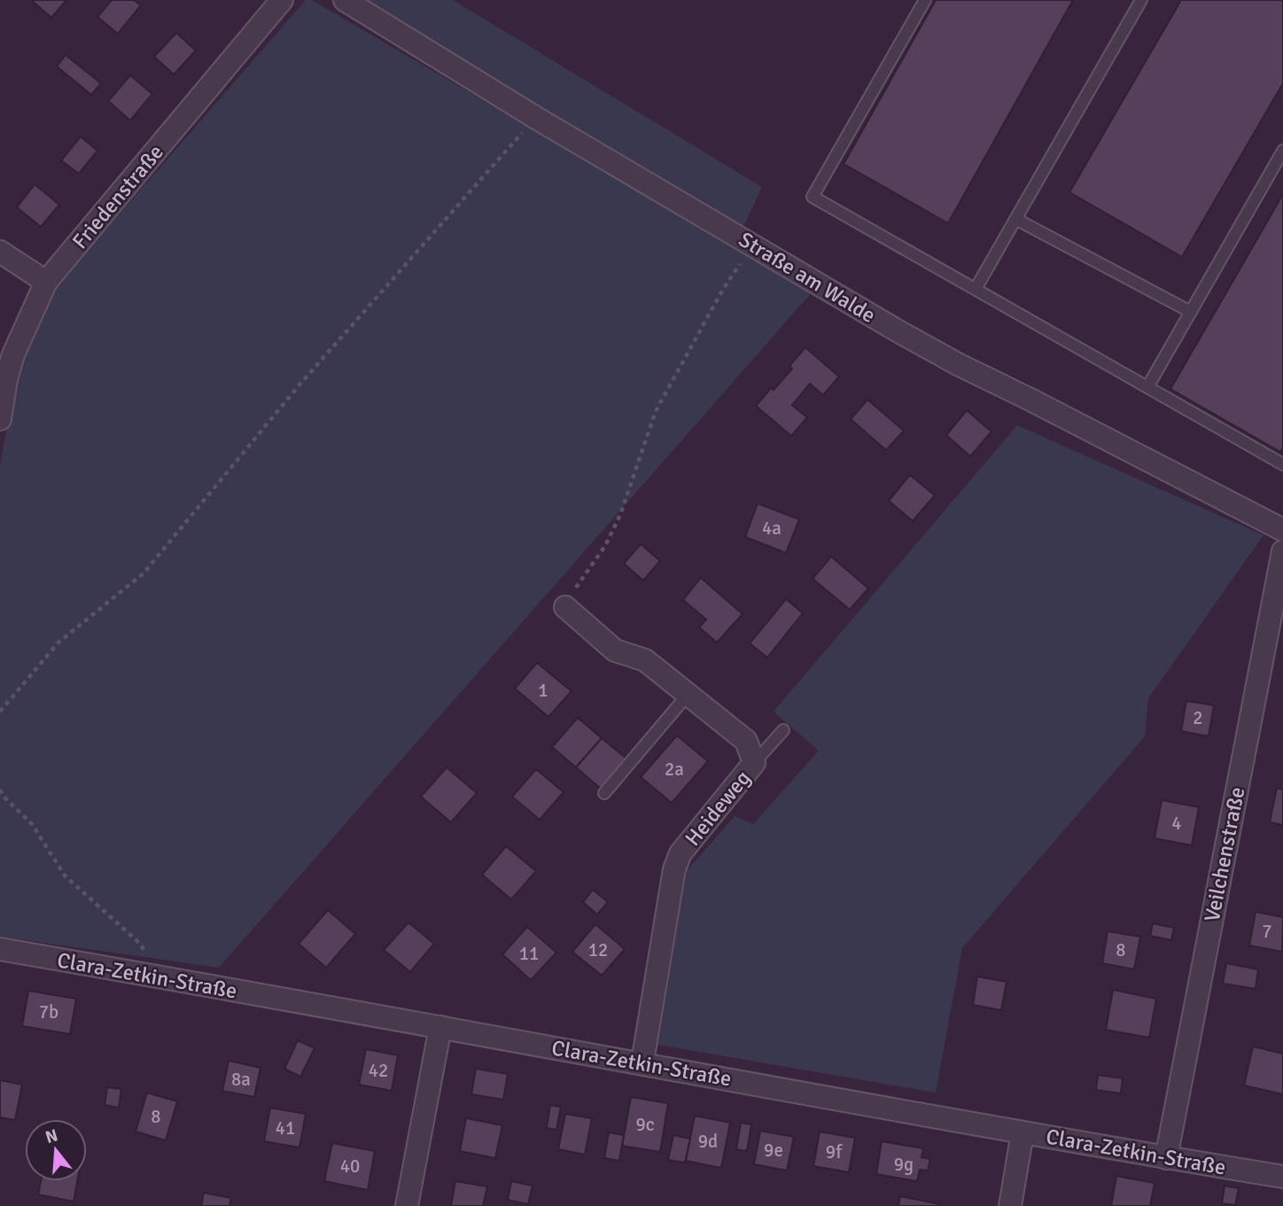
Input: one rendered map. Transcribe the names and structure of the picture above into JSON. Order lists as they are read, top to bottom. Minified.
{"streets":{"street":["Friedenstraße","Straße am Walde","Heideweg","Veilchenstraße","Clara-Zetkin-Straße"]},"crossings":[["Heideweg","Clara-Zetkin-Straße"],["Veilchenstraße","Clara-Zetkin-Straße"]],"house_numbers":["4a","1","2","2a","4","7","12","8","11","7b","42","8a","8","9c","41","9d","9e","9f","9g","40"],"north":"top"}
